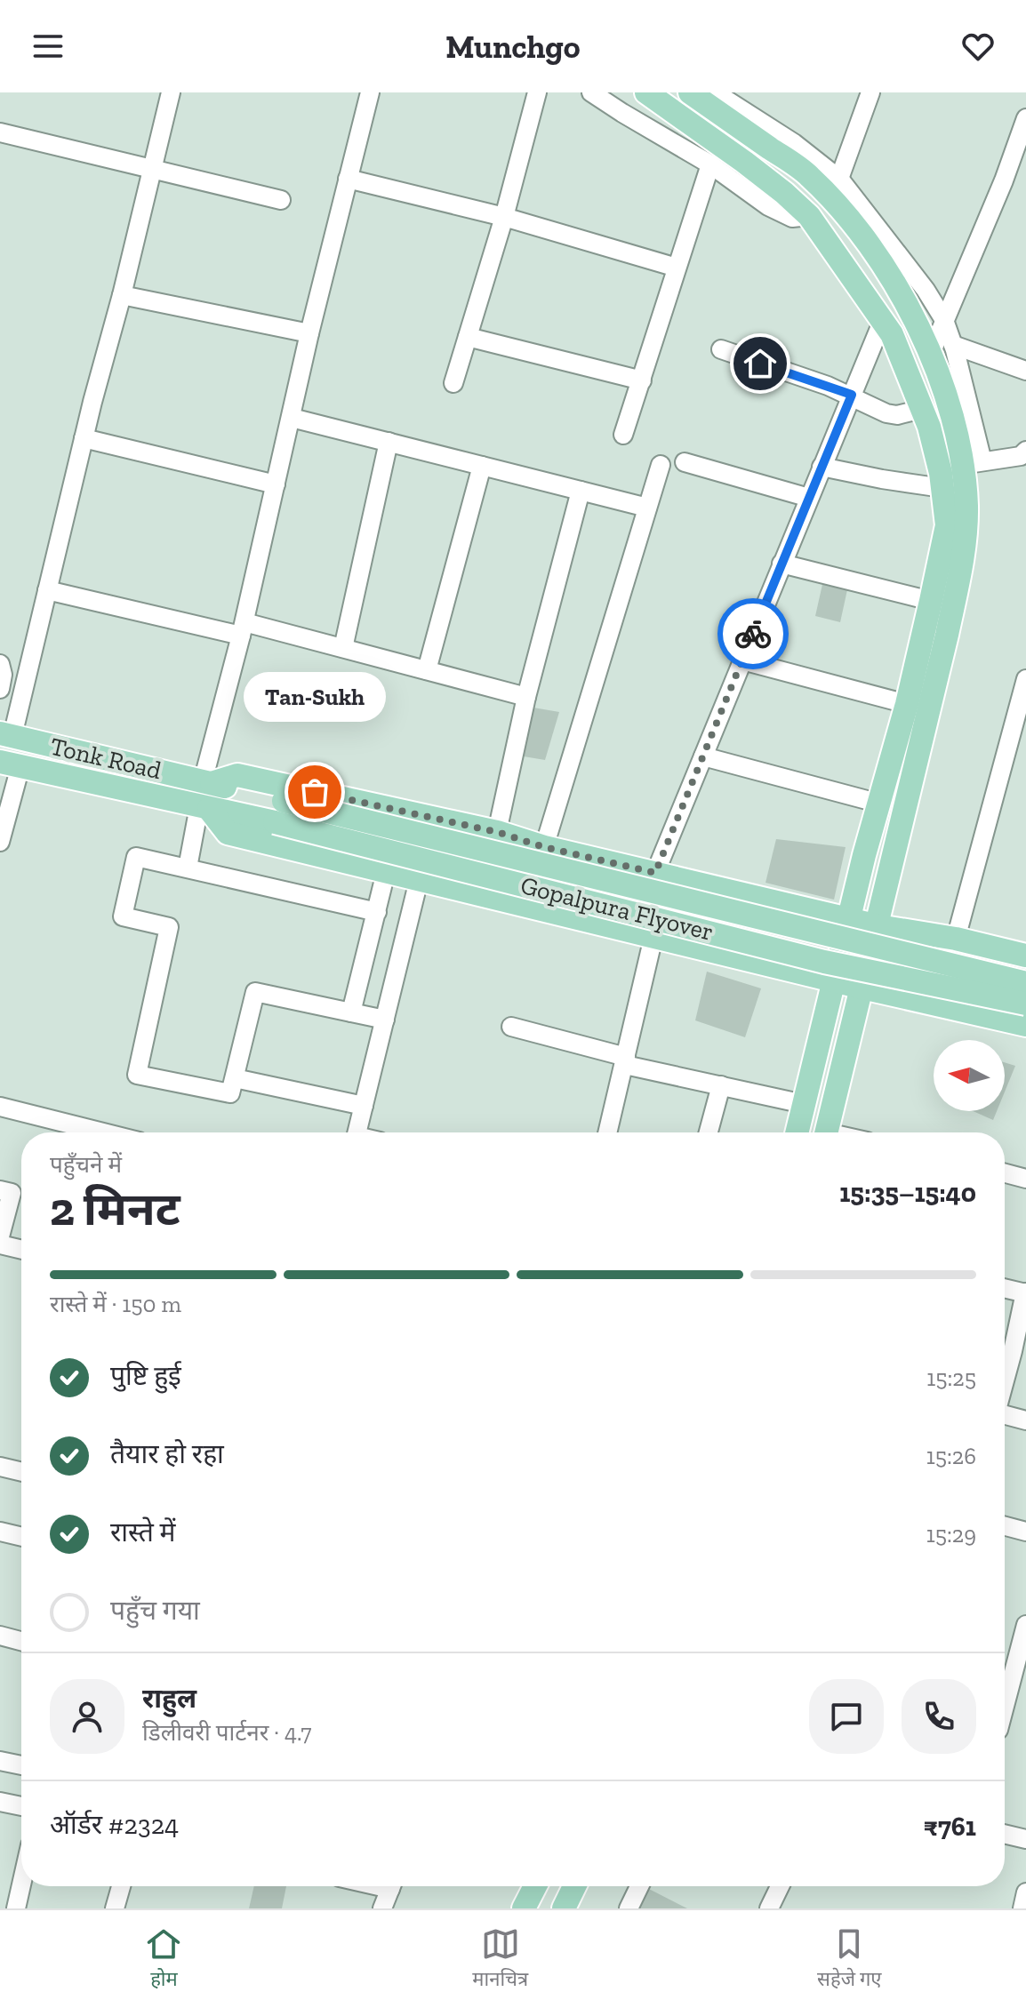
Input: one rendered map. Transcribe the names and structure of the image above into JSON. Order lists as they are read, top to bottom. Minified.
{"streets":{"main road":["Tonk Road","Gopalpura Flyover"]},"crossings":[["Tonk Road","Gopalpura Flyover"]],"places":["Tan-Sukh"],"north":"left","page":{"header":"Munchgo","bubble":"Tan-Sukh","heading":["2 मिनट","पहुँचने में","15:35–15:40"],"panel":["राहुल","डिलीवरी पार्टनर · 4.7","ऑर्डर #2324","₹761"],"bar":"रास्ते में · 150 m","list":[["पुष्टि हुई","15:25"],["तैयार हो रहा","15:26"],["रास्ते में","15:29"],"पहुँच गया"],"tabs":["होम","मानचित्र","सहेजे गए"]}}
